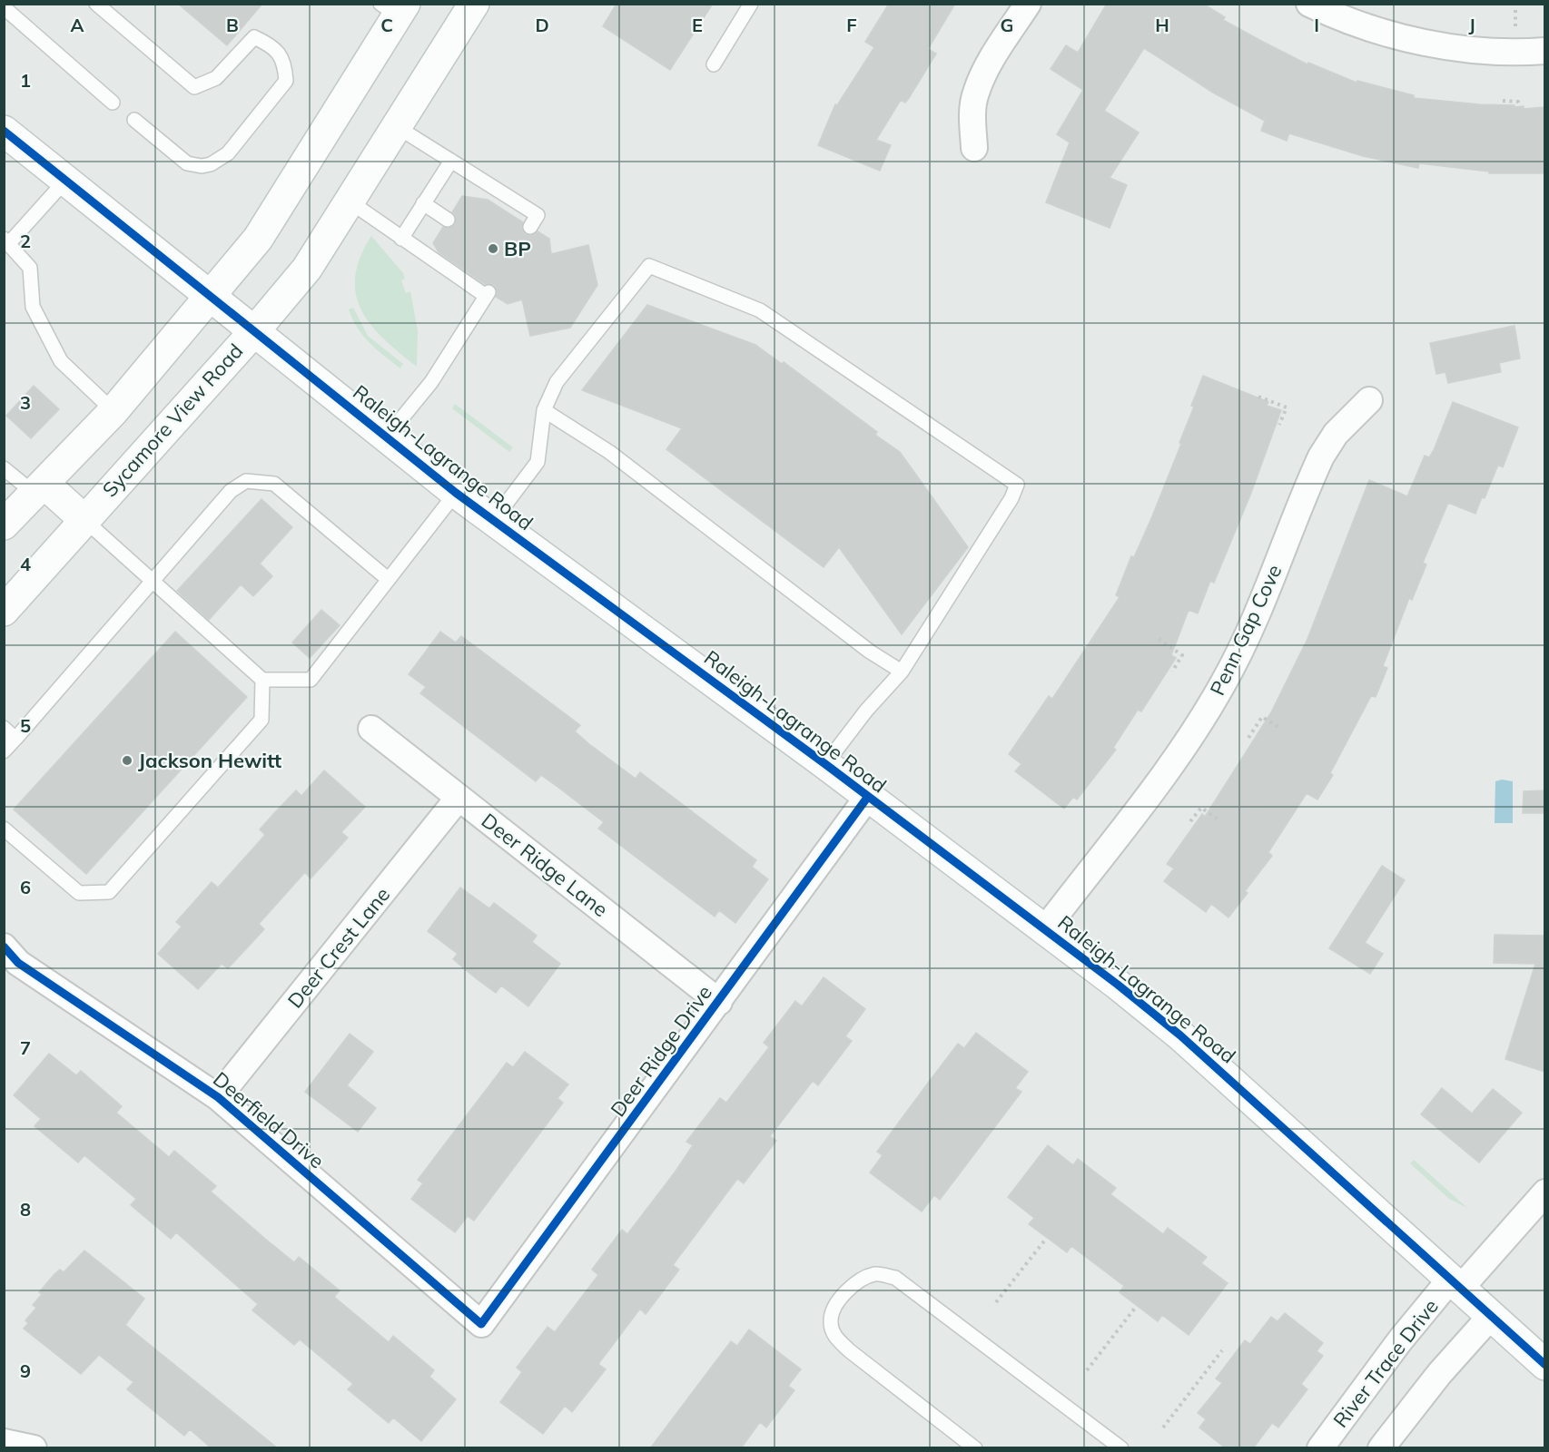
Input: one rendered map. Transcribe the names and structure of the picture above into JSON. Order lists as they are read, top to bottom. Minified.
{"streets":{"main road":["Sycamore View Road","Raleigh-Lagrange Road"],"street":["Penn Gap Cove","Deer Ridge Lane","Deer Crest Lane","Deer Ridge Drive","Deerfield Drive","River Trace Drive"]},"crossings":[["Sycamore View Road","Raleigh-Lagrange Road"],["Raleigh-Lagrange Road","Penn Gap Cove"],["Raleigh-Lagrange Road","Deer Ridge Drive"],["Raleigh-Lagrange Road","River Trace Drive"],["Deer Ridge Lane","Deer Crest Lane"],["Deer Ridge Lane","Deer Ridge Drive"],["Deer Crest Lane","Deerfield Drive"],["Deer Ridge Drive","Deerfield Drive"]],"places":["BP","Jackson Hewitt"],"grid":{"columns":["A","B","C","D","E","F","G","H","I","J"],"rows":["1","2","3","4","5","6","7","8","9"]}}
